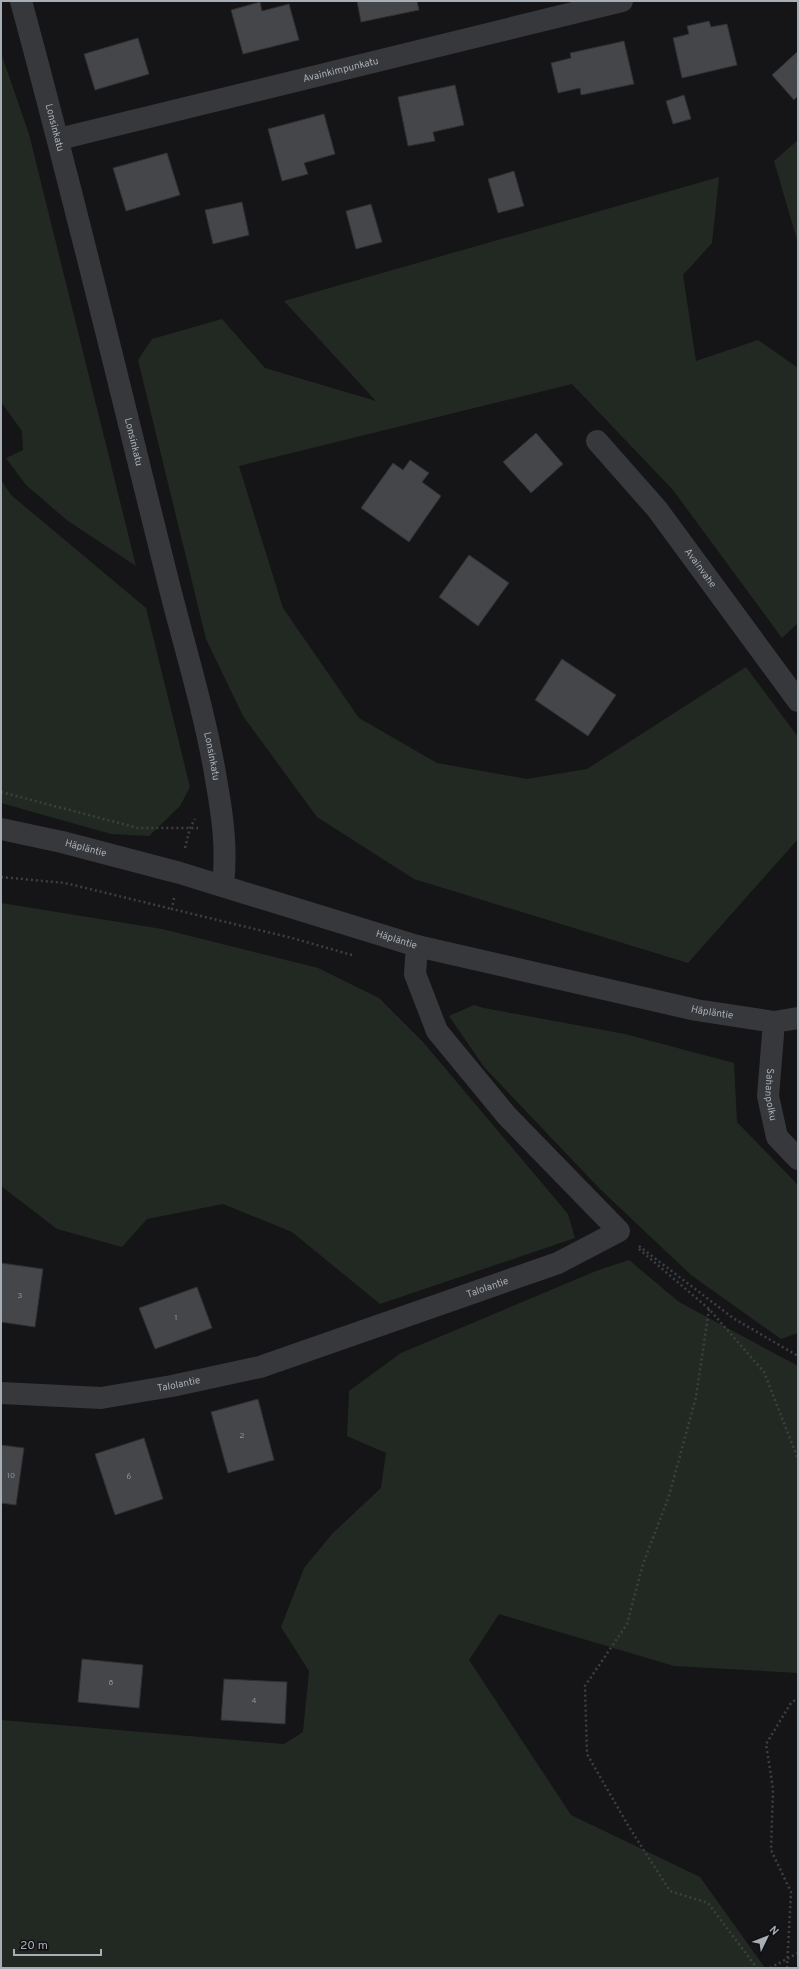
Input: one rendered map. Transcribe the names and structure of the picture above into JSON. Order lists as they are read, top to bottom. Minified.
{"streets":{"street":["Avainkimpunkatu","Lonsinkatu","Avainvahe","Häpläntie","Sahanpolku","Talolantie"]},"crossings":[["Avainkimpunkatu","Lonsinkatu"],["Lonsinkatu","Häpläntie"],["Häpläntie","Sahanpolku"]],"house_numbers":["3","1","2","10","6","8","4"],"scale_bar":"20 m","north":"top right"}
